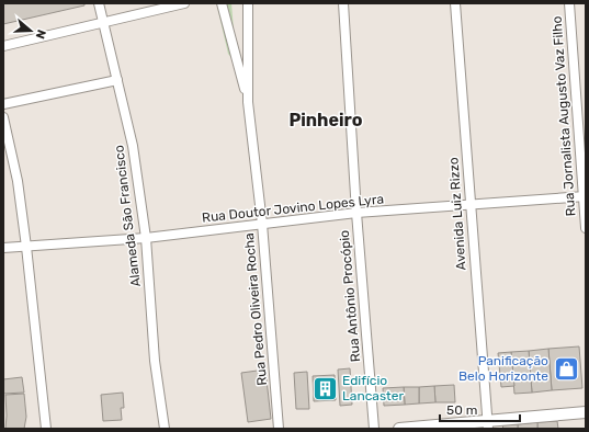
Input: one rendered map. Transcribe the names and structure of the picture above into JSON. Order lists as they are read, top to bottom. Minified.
{"streets":{"street":["Rua Jornalista Augusto Vaz Filho","Rua Doutor Jovino Lopes Lyra","Avenida Luiz Rizzo","Alameda São Francisco","Rua Antônio Procópio","Rua Pedro Oliveira Rocha"]},"crossings":[["Rua Jornalista Augusto Vaz Filho","Rua Doutor Jovino Lopes Lyra"],["Rua Doutor Jovino Lopes Lyra","Avenida Luiz Rizzo"],["Rua Doutor Jovino Lopes Lyra","Alameda São Francisco"],["Rua Doutor Jovino Lopes Lyra","Rua Antônio Procópio"],["Rua Doutor Jovino Lopes Lyra","Rua Pedro Oliveira Rocha"]],"districts":["Pinheiro"],"places":{"shop":["Panificação Belo Horizonte"],"building":["Edifício Lancaster"]},"scale_bar":"50 m","north":"right"}
